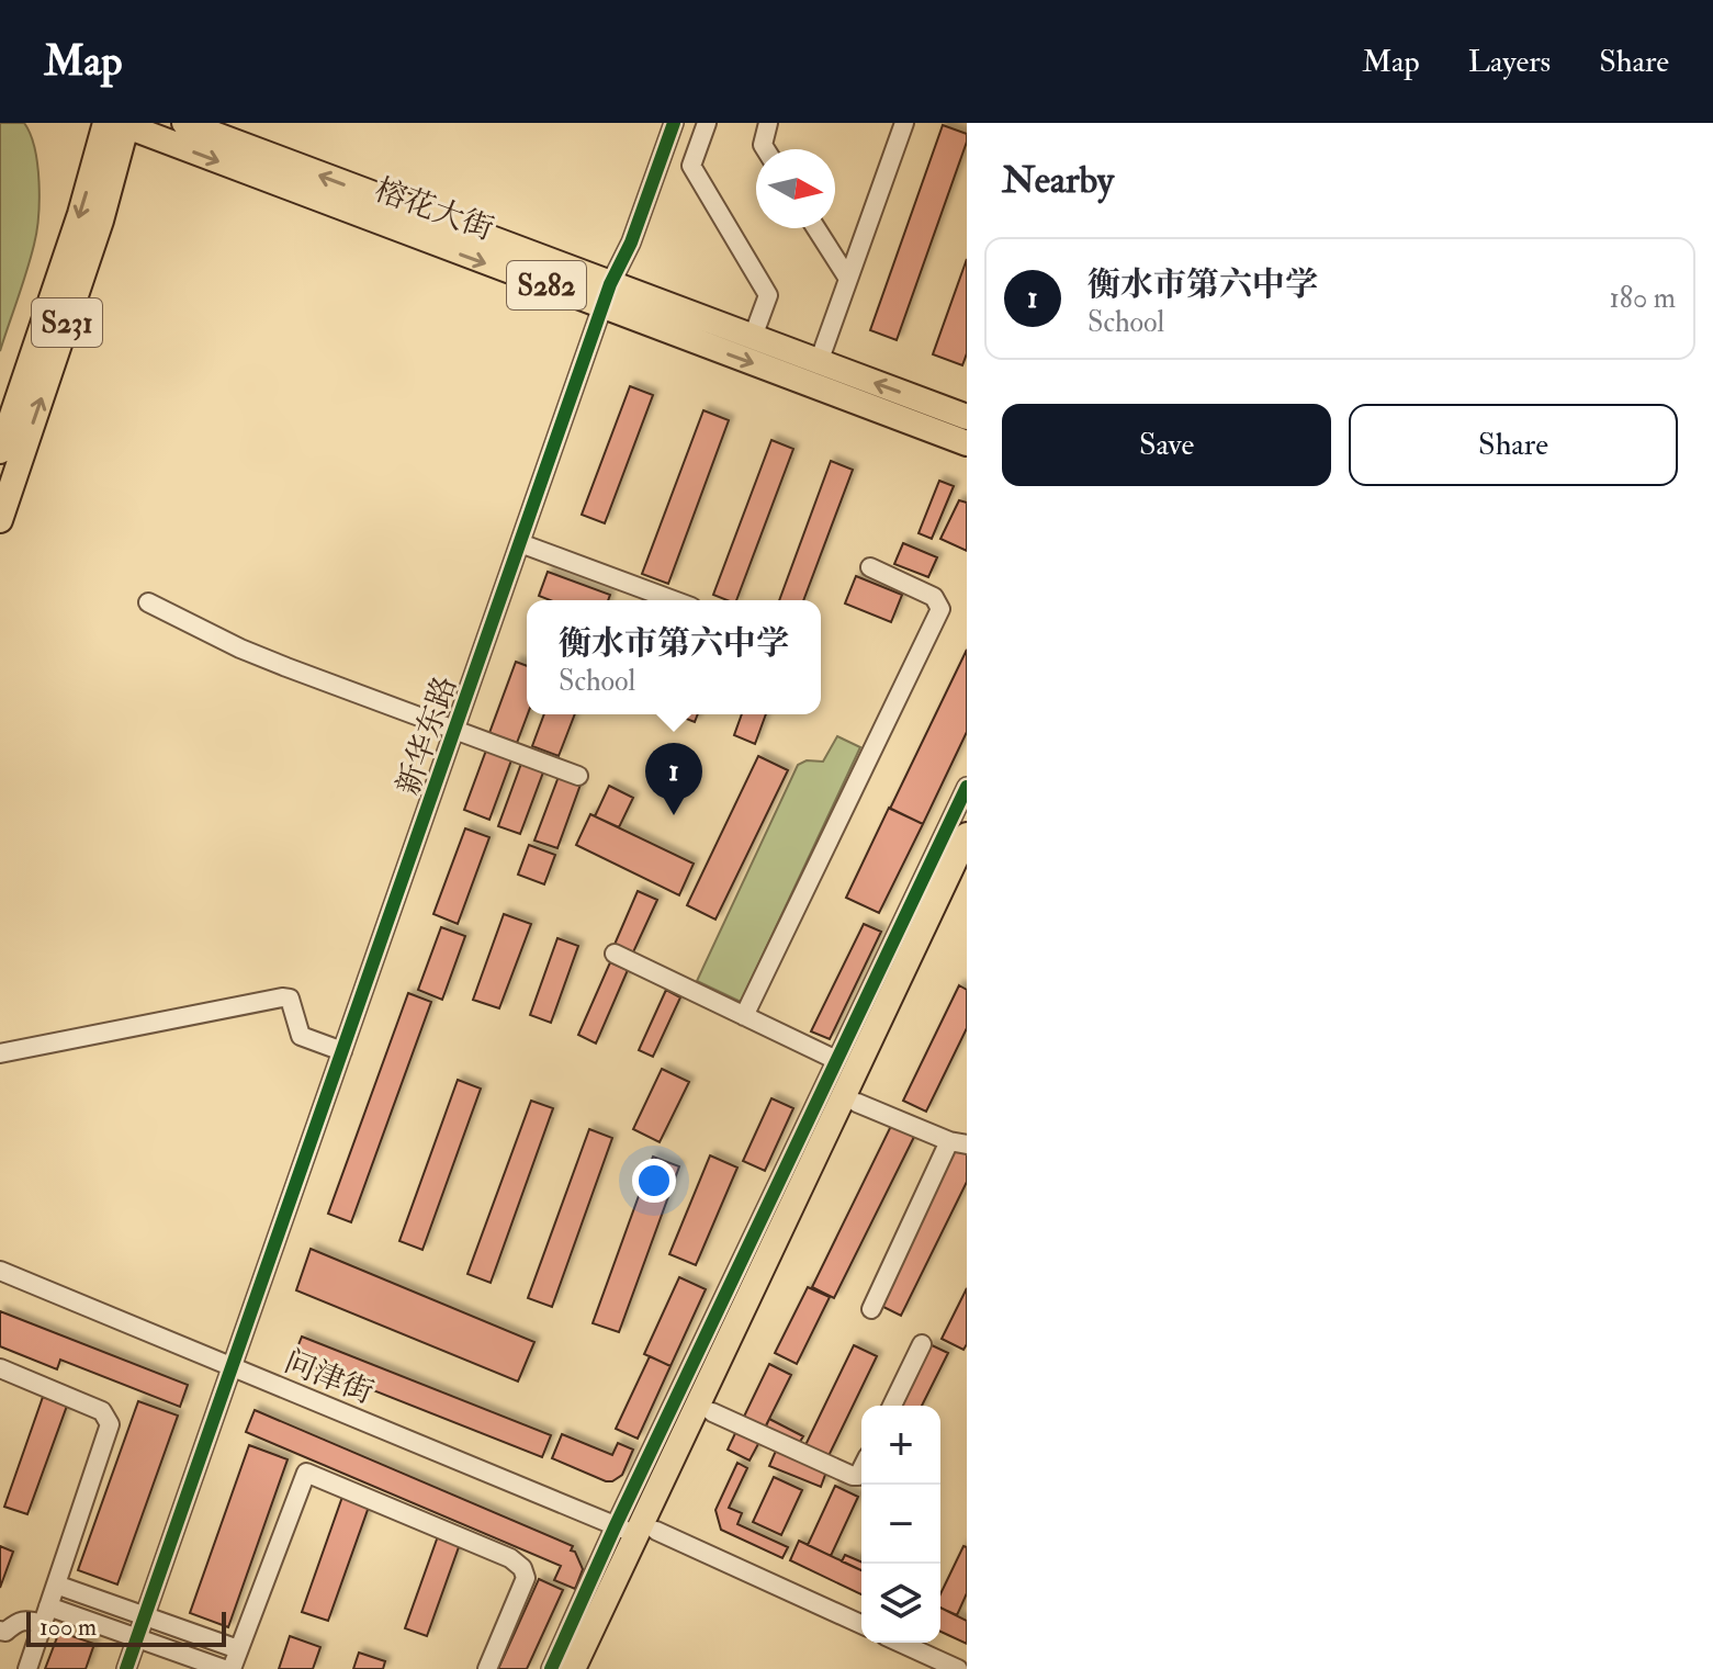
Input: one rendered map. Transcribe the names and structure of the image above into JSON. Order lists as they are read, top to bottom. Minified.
{"streets":{"main road":["榕花大街","S282","S231"],"street":["新华东路","问津街"]},"crossings":[["榕花大街","S231"],["榕花大街","新华东路"],["新华东路","问津街"]],"scale_bar":"100 m","north":"right","page":{"header":"Map","nav":["Map","Layers","Share"],"heading":"Nearby","list":[{"mark":"1","name":"衡水市第六中学","note":"School","value":"180 m"}],"buttons":["Save","Share"],"popup":["衡水市第六中学","School"],"pins":"1","map_buttons":["+","−"],"scale":"100 m"}}
